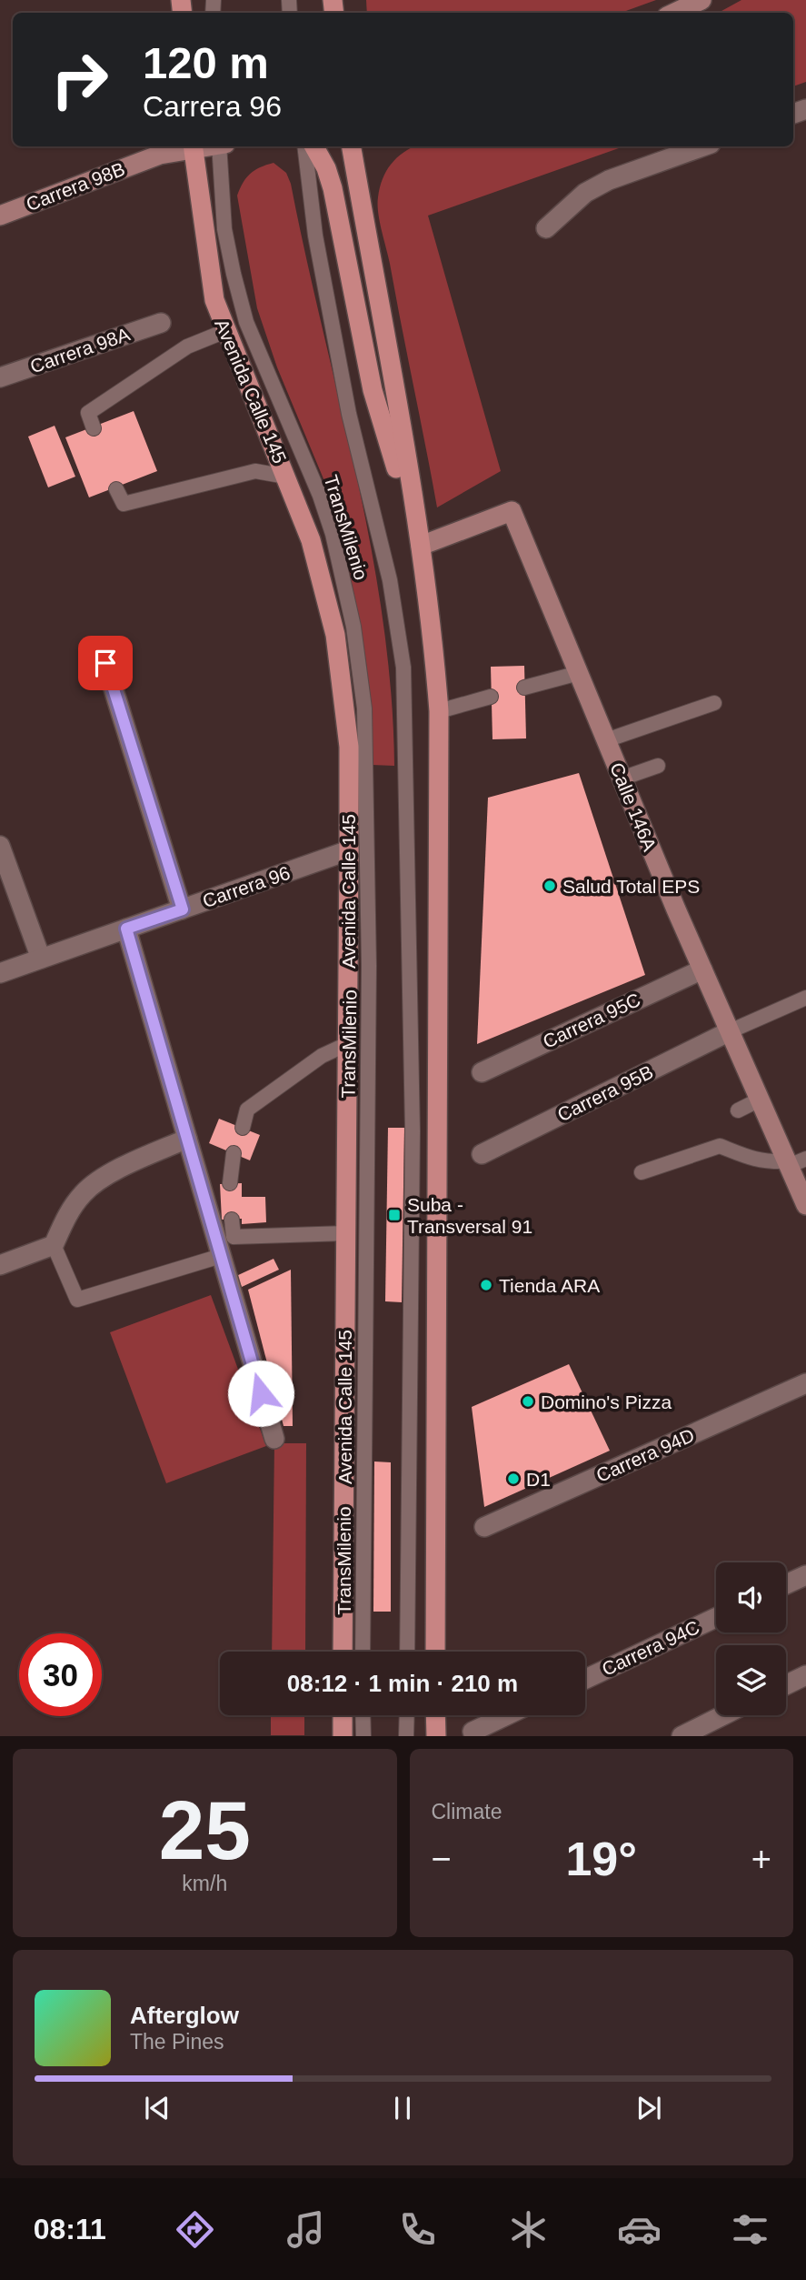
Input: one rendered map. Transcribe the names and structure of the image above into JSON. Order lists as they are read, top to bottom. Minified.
{"streets":{"main road":["Avenida Calle 145"],"street":["Carrera 98B","Carrera 98A","Calle 146A","Carrera 96","Carrera 95C","Carrera 95B","Carrera 94D","Carrera 94C"],"lane":["TransMilenio"]},"crossings":[["Carrera 98B","Avenida Calle 145"],["Avenida Calle 145","Carrera 96"],["Calle 146A","Carrera 95C"],["Calle 146A","Carrera 95B"]],"places":{"other":["Salud Total EPS","Tienda ARA","Domino's Pizza","D1"],"transit":["Suba - Transversal 91"]},"page":{"turn":["120 m","Carrera 96"],"limit":"30","trip":"08:12 · 1 min · 210 m","tile":[["25","km/h"],"Climate"],"heat":["−","19°","+"],"song":["Afterglow","The Pines"],"tabs":"08:11"}}
